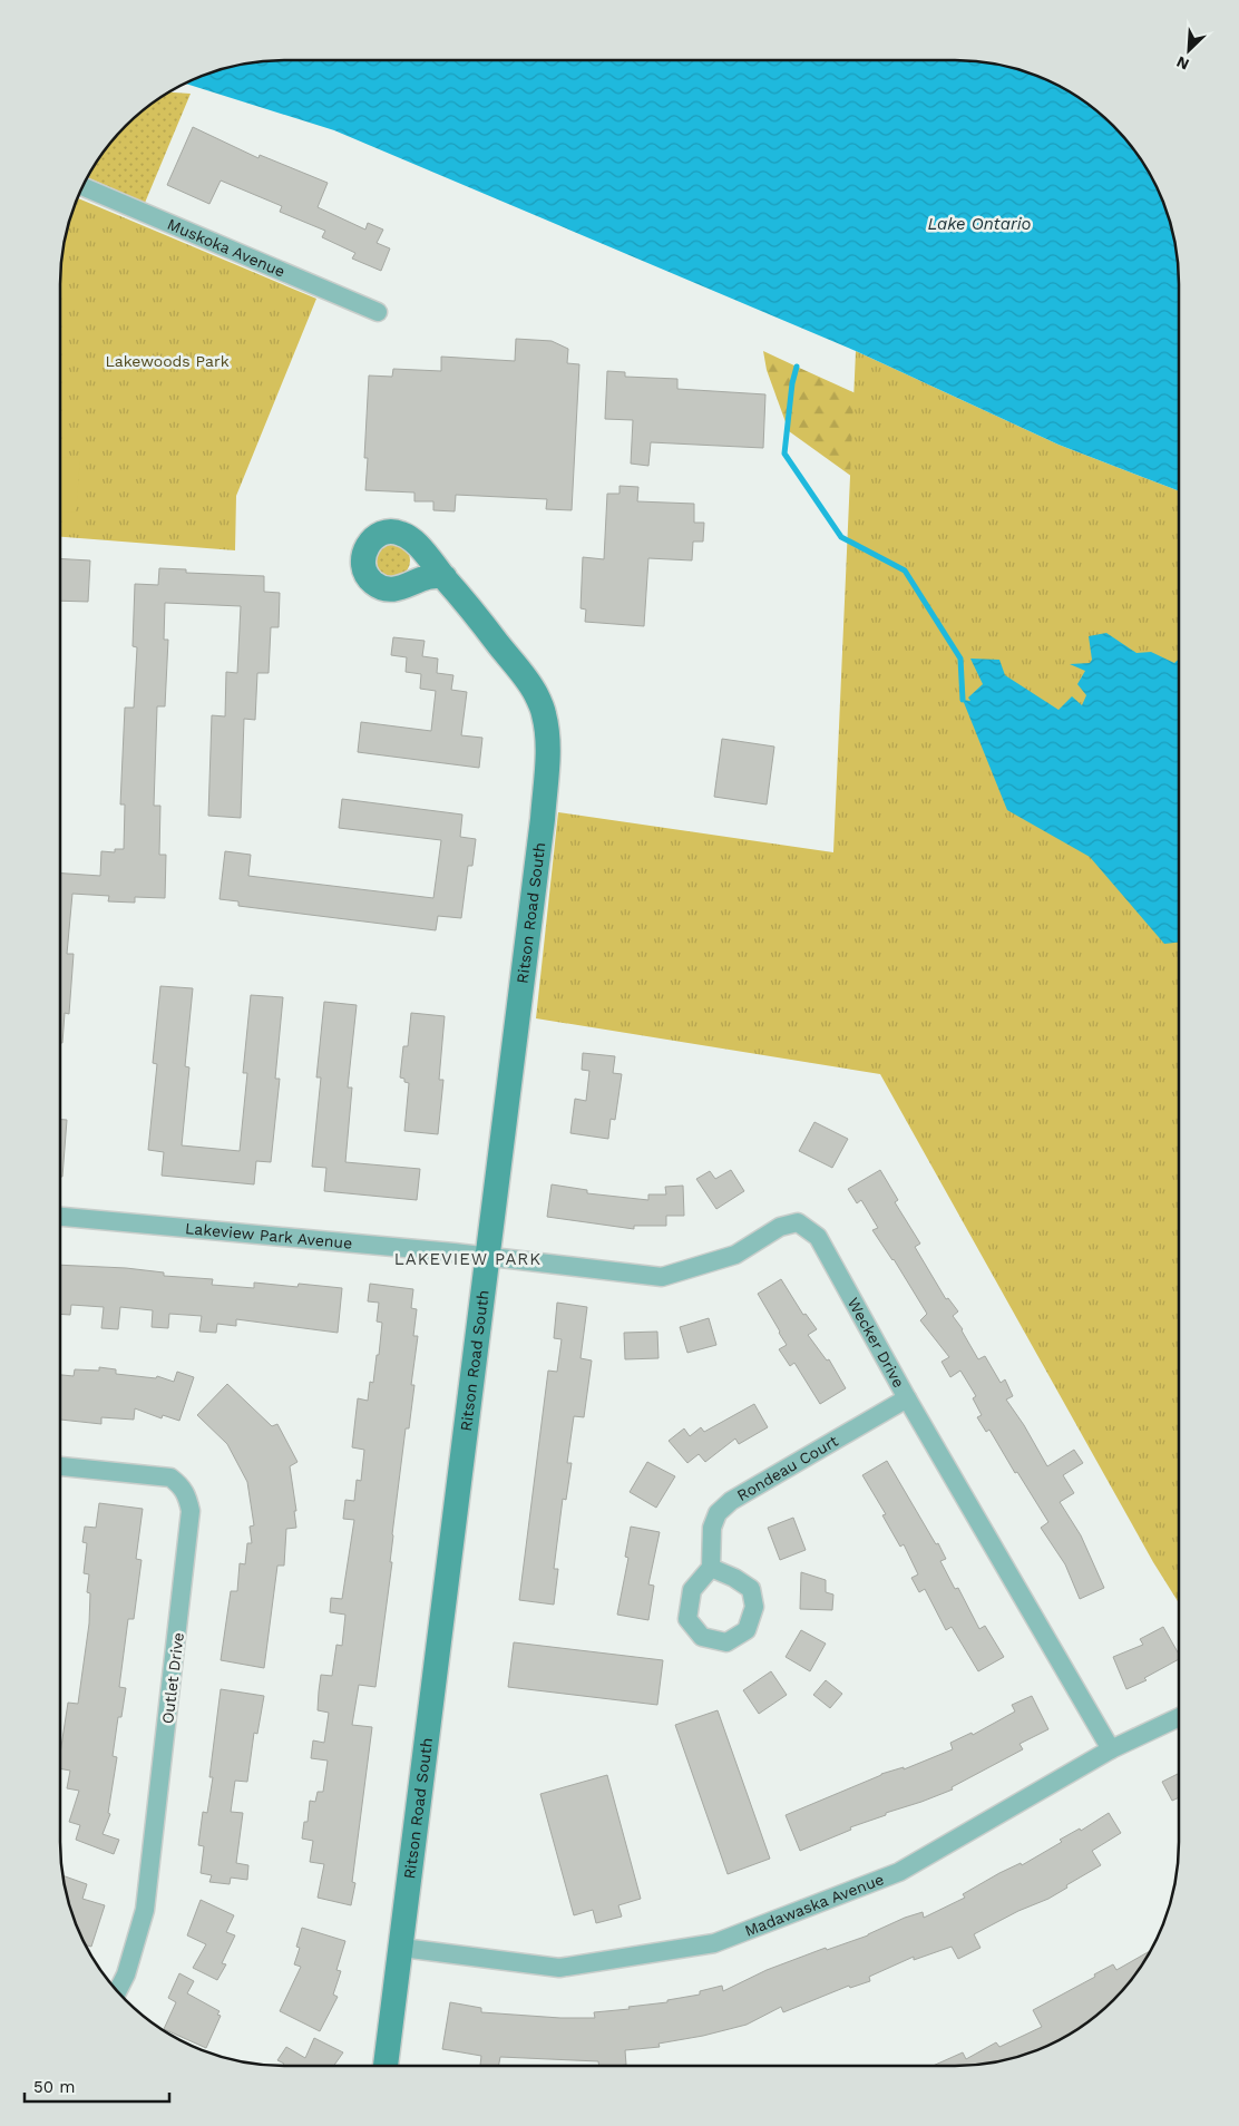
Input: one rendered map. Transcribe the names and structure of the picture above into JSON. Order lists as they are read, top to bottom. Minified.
{"streets":{"street":["Muskoka Avenue","Ritson Road South","Lakeview Park Avenue","Wecker Drive","Rondeau Court","Outlet Drive","Madawaska Avenue"]},"crossings":[["Ritson Road South","Lakeview Park Avenue"],["Ritson Road South","Wecker Drive"],["Ritson Road South","Madawaska Avenue"],["Lakeview Park Avenue","Wecker Drive"],["Wecker Drive","Rondeau Court"],["Wecker Drive","Madawaska Avenue"]],"districts":["LAKEVIEW PARK"],"water":["Lake Ontario"],"parks":["Lakewoods Park"],"scale_bar":"50 m","north":"bottom left"}
